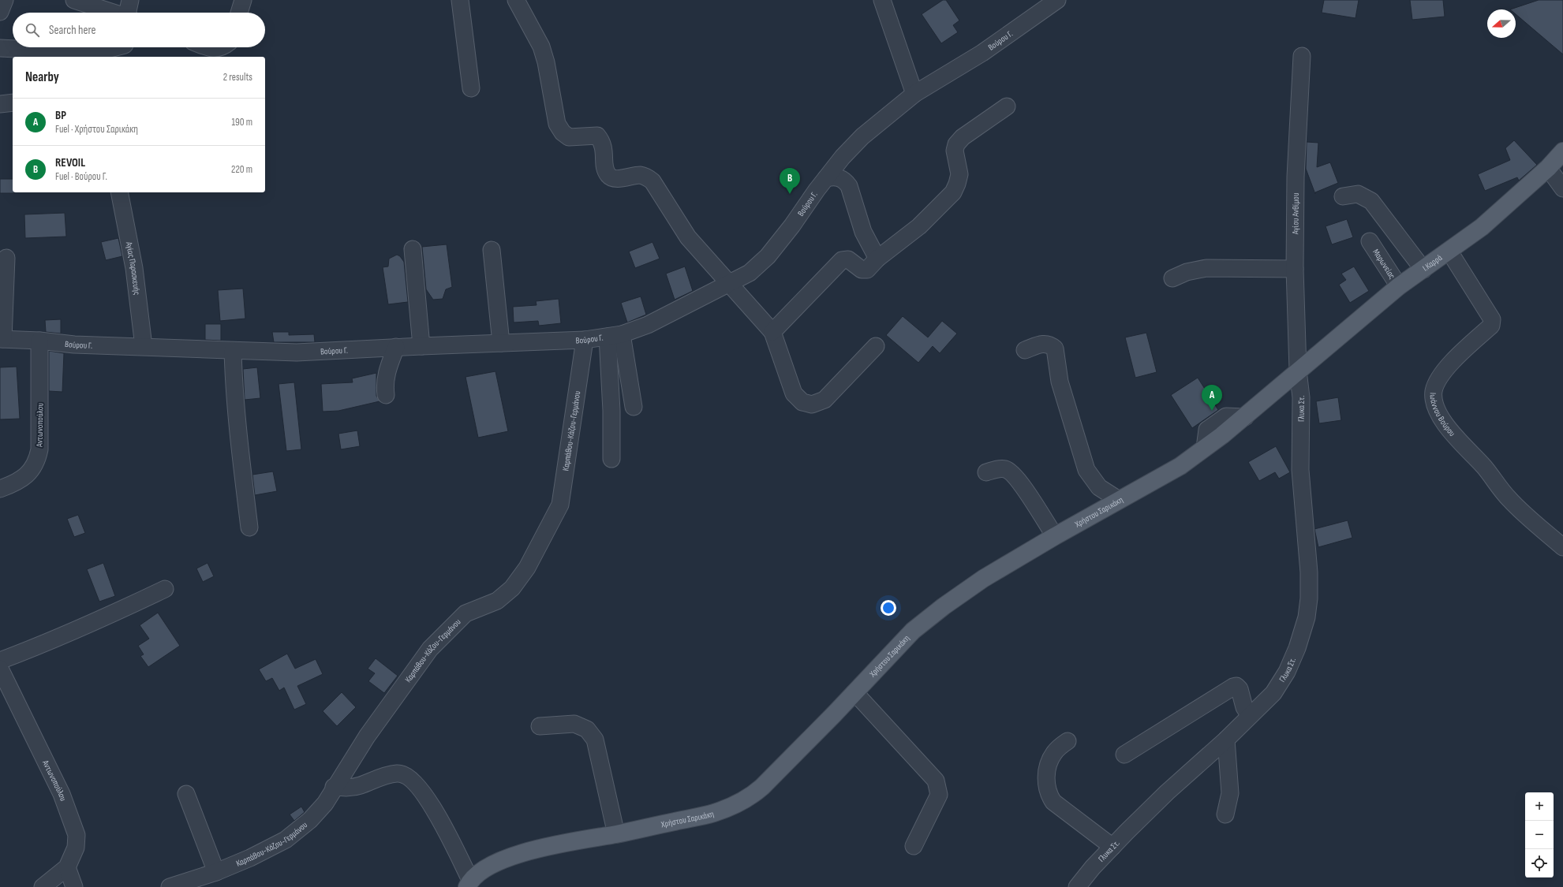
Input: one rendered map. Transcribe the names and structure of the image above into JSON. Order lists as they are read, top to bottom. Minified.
{"streets":{"main road":["Ι.Καρρά","Χρήστου Σαρικάκη"],"street":["Βούρου Γ.","Αγίου Ανθίμου","Μαρωνείας","Αγίας Παρασκευής","Γλυκα Στ.","Ιωάννου Βούρου","Αντωνοπούλου","Καρπάθου-Κάζου-Γερμάνου"]},"crossings":[["Βούρου Γ.","Αγίας Παρασκευής"],["Βούρου Γ.","Αντωνοπούλου"],["Βούρου Γ.","Καρπάθου-Κάζου-Γερμάνου"],["Αγίου Ανθίμου","Ι.Καρρά"],["Αγίου Ανθίμου","Γλυκα Στ."],["Αγίου Ανθίμου","Χρήστου Σαρικάκη"],["Ι.Καρρά","Μαρωνείας"],["Ι.Καρρά","Γλυκα Στ."],["Ι.Καρρά","Ιωάννου Βούρου"],["Ι.Καρρά","Χρήστου Σαρικάκη"],["Γλυκα Στ.","Χρήστου Σαρικάκη"]],"north":"left","page":{"search":"Search here","heading":["Nearby","2 results"],"list":[{"mark":"A","name":"BP","note":"Fuel · Χρήστου Σαρικάκη","value":"190 m"},{"mark":"B","name":"REVOIL","note":"Fuel · Βούρου Γ.","value":"220 m"}],"pins":["B","A"],"map_buttons":["+","−"]}}
